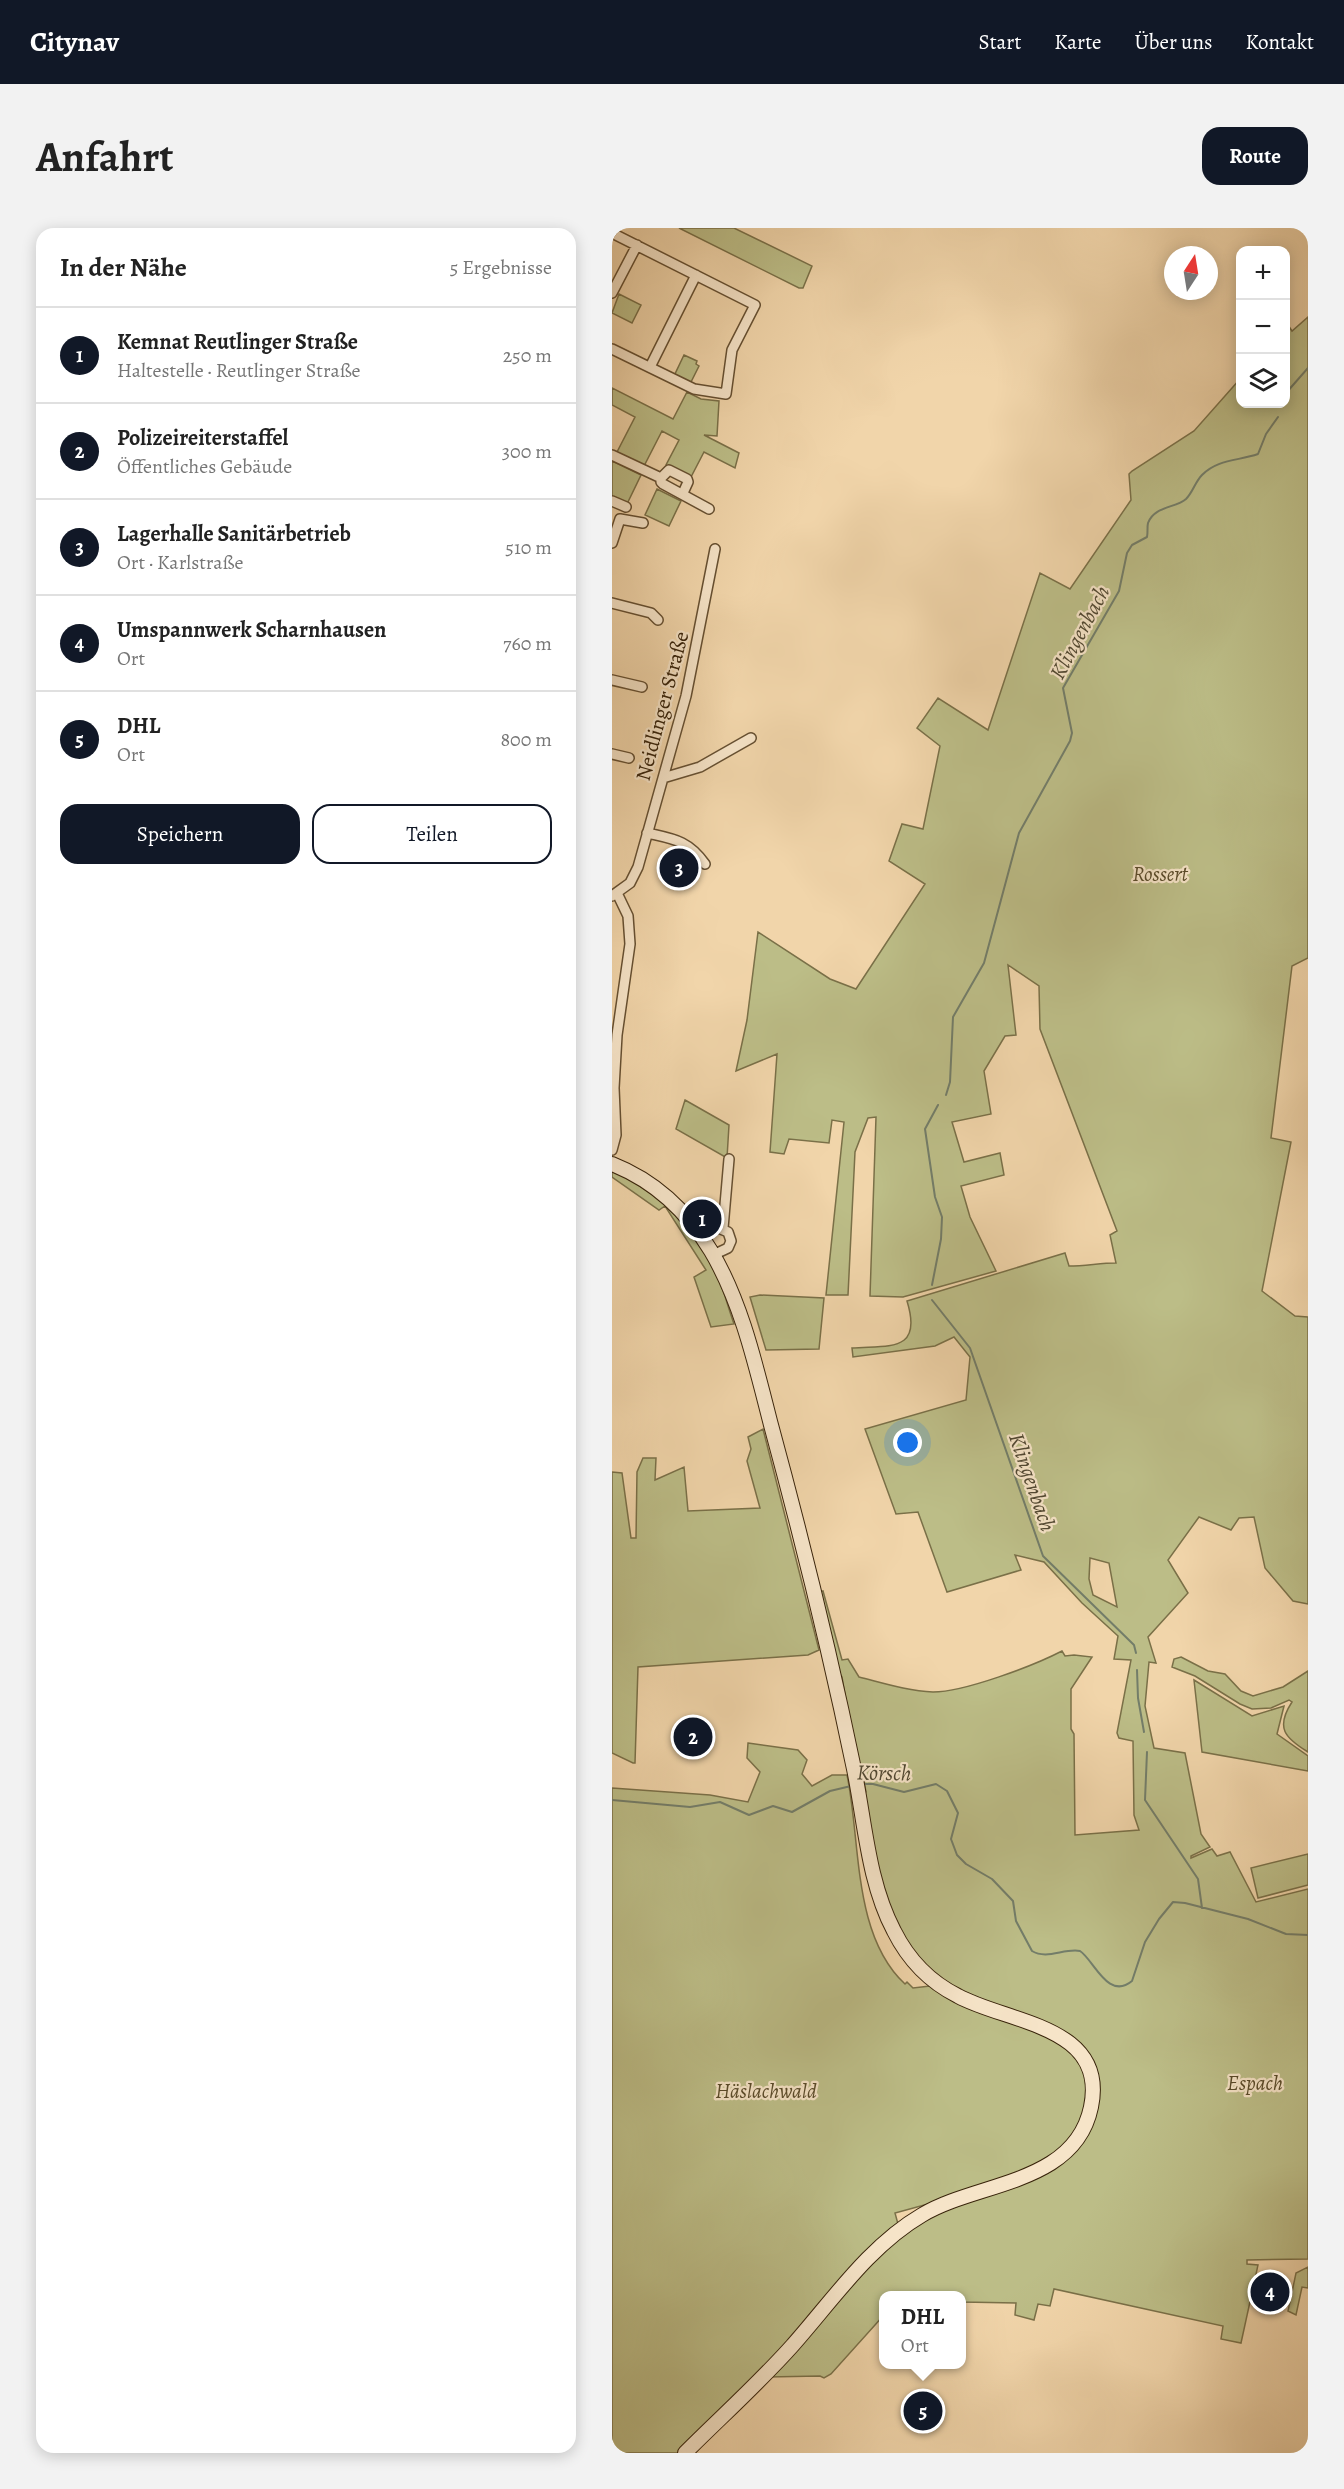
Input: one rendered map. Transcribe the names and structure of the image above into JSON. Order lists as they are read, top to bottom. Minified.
{"streets":{"street":["Neidlinger Straße"]},"water":["Klingenbach","Körsch"],"parks":["Rossert","Espach","Häslachwald"],"north":"top","page":{"header":"Citynav","nav":["Start","Karte","Über uns","Kontakt"],"buttons":["Route",["Speichern","Teilen"]],"title":"Anfahrt","heading":["In der Nähe","5 Ergebnisse"],"map_buttons":["+","−"],"list":[{"mark":"1","name":"Kemnat Reutlinger Straße","note":"Haltestelle · Reutlinger Straße","value":"250 m"},{"mark":"2","name":"Polizeireiterstaffel","note":"Öffentliches Gebäude","value":"300 m"},{"mark":"3","name":"Lagerhalle Sanitärbetrieb","note":"Ort · Karlstraße","value":"510 m"},{"mark":"4","name":"Umspannwerk Scharnhausen","note":"Ort","value":"760 m"},{"mark":"5","name":"DHL","note":"Ort","value":"800 m"}],"pins":["3","1","2","4","5"],"popup":["DHL","Ort"]}}
